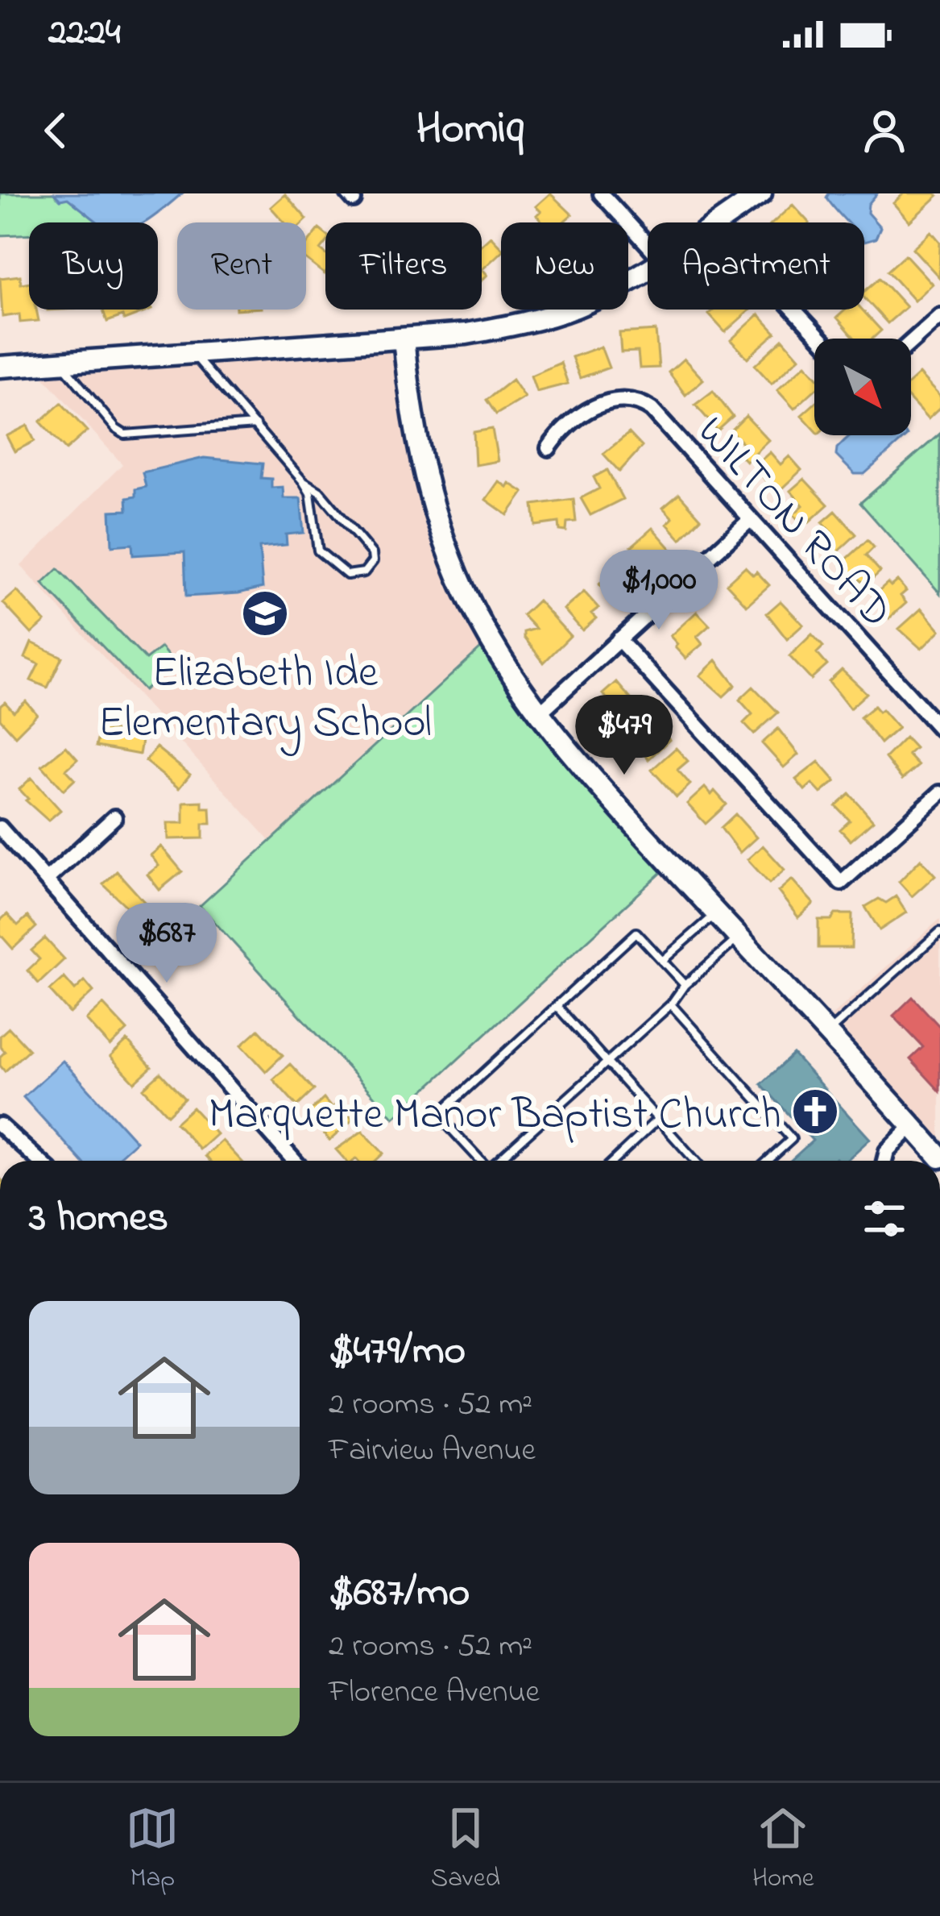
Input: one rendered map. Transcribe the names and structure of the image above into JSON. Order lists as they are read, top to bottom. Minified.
{"streets":{"street":["WILTON ROAD"]},"places":{"school or university":["Elizabeth Ide Elementary School"],"church":["Marquette Manor Baptist Church"]},"north":"bottom right","page":{"status":"22:24","header":"Homiq","chip":["Buy","Rent","Filters","New","Apartment"],"price":["$1,000","$479","$687"],"heading":"3 homes","list":[{"name":"$479/mo","note":"2 rooms · 52 m² · Fairview Avenue"},{"name":"$687/mo","note":"2 rooms · 52 m² · Florence Avenue"}],"tabs":["Map","Saved","Home"]}}
